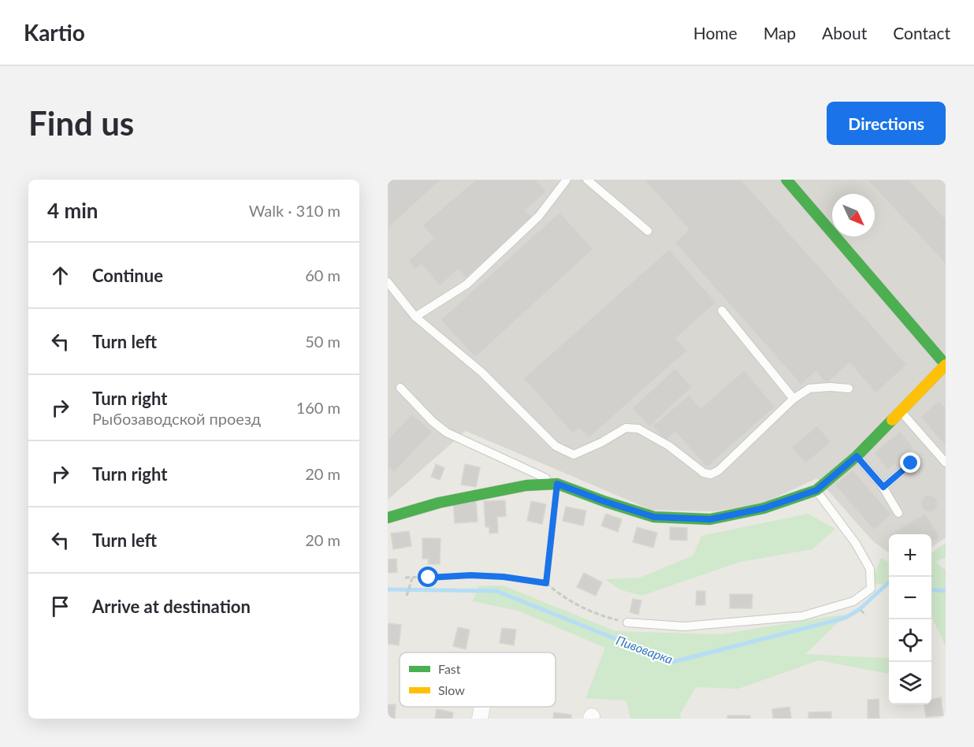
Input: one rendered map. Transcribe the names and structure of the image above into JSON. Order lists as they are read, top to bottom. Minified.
{"water":["Пивоварка"],"legend":["Fast","Slow"],"north":"bottom right","page":{"header":"Kartio","nav":["Home","Map","About","Contact"],"buttons":"Directions","title":"Find us","heading":["4 min","Walk · 310 m"],"list":[["Continue","60 m"],["Turn left","50 m"],["Turn right","Рыбозаводской проезд","160 m"],["Turn right","20 m"],["Turn left","20 m"],"Arrive at destination"],"map_buttons":["+","−"]}}
